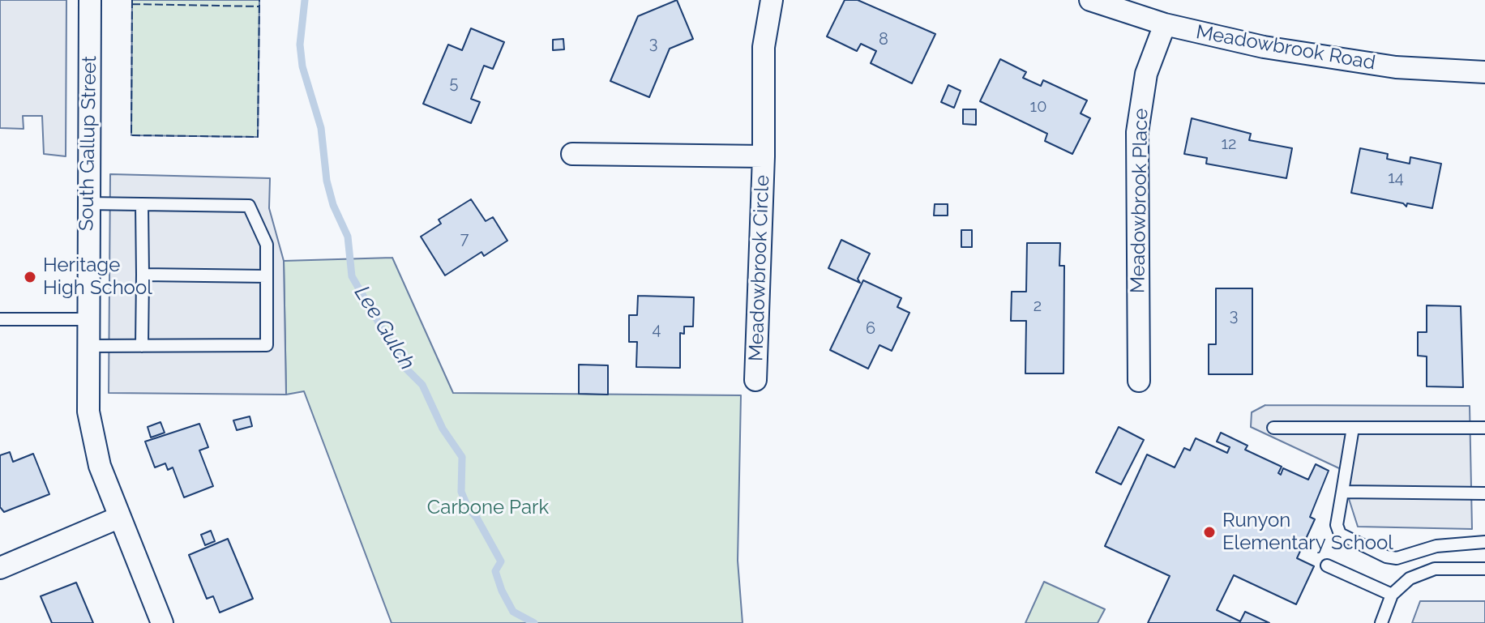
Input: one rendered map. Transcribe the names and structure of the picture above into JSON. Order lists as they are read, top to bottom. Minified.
{"streets":{"street":["Meadowbrook Road","South Gallup Street","Meadowbrook Place","Meadowbrook Circle"]},"crossings":[["Meadowbrook Road","Meadowbrook Place"]],"water":["Lee Gulch"],"parks":["Carbone Park"],"places":["Heritage High School","Runyon Elementary School"],"house_numbers":["8","3","5","10","12","14","7","2","3","6","4"]}
